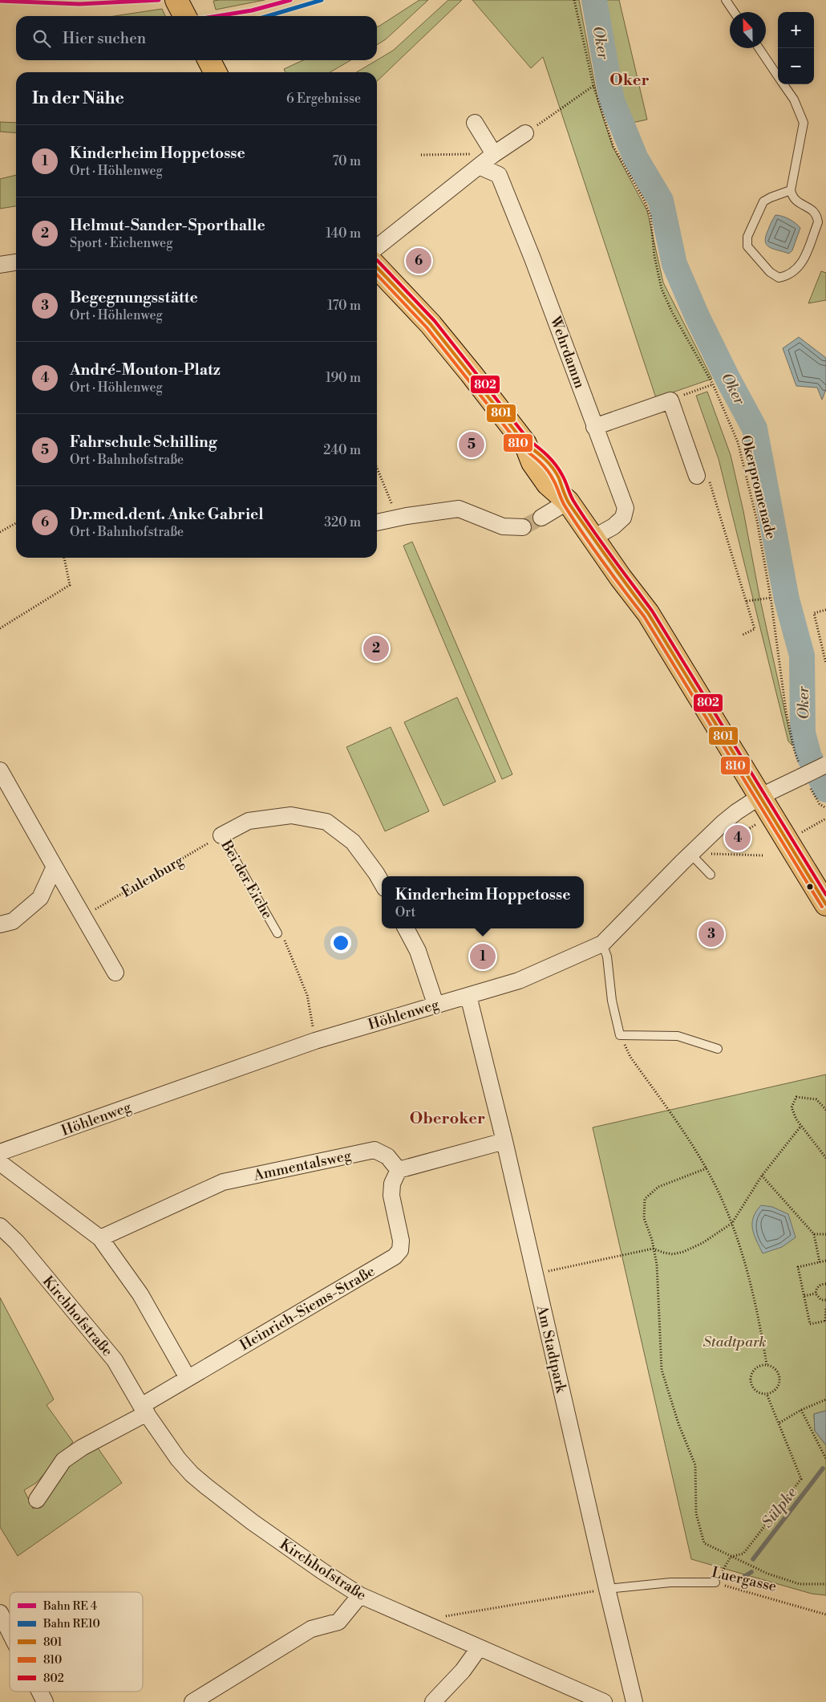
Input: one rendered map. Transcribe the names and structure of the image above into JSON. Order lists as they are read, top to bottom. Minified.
{"streets":{"street":["Wehrdamm","Bei der Eiche","Höhlenweg","Ammentalsweg","Heinrich-Siems-Straße","Kirchhofstraße","Am Stadtpark"],"lane":["Luergasse"],"path":["Okerpromenade","Eulenburg"]},"crossings":[["Okerpromenade","Höhlenweg"],["Eulenburg","Bei der Eiche"],["Bei der Eiche","Höhlenweg"],["Höhlenweg","Am Stadtpark"],["Ammentalsweg","Heinrich-Siems-Straße"],["Heinrich-Siems-Straße","Kirchhofstraße"],["Am Stadtpark","Luergasse"]],"districts":["Oker","Oberoker"],"water":["Oker","Sülpke"],"parks":["Stadtpark"],"lines":["rail line RE10","transit line 802","transit line 801","transit line 810"],"legend":["Bahn RE 4","Bahn RE10","801","810","802"],"north":"top","page":{"map_buttons":["+","−"],"search":"Hier suchen","heading":["In der Nähe","6 Ergebnisse"],"list":[{"mark":"1","name":"Kinderheim Hoppetosse","note":"Ort · Höhlenweg","value":"70 m"},{"mark":"2","name":"Helmut-Sander-Sporthalle","note":"Sport · Eichenweg","value":"140 m"},{"mark":"3","name":"Begegnungsstätte","note":"Ort · Höhlenweg","value":"170 m"},{"mark":"4","name":"André-Mouton-Platz","note":"Ort · Höhlenweg","value":"190 m"},{"mark":"5","name":"Fahrschule Schilling","note":"Ort · Bahnhofstraße","value":"240 m"},{"mark":"6","name":"Dr.med.dent. Anke Gabriel","note":"Ort · Bahnhofstraße","value":"320 m"}],"pins":["6","5","2","4","3","1"],"popup":["Kinderheim Hoppetosse","Ort"]}}
